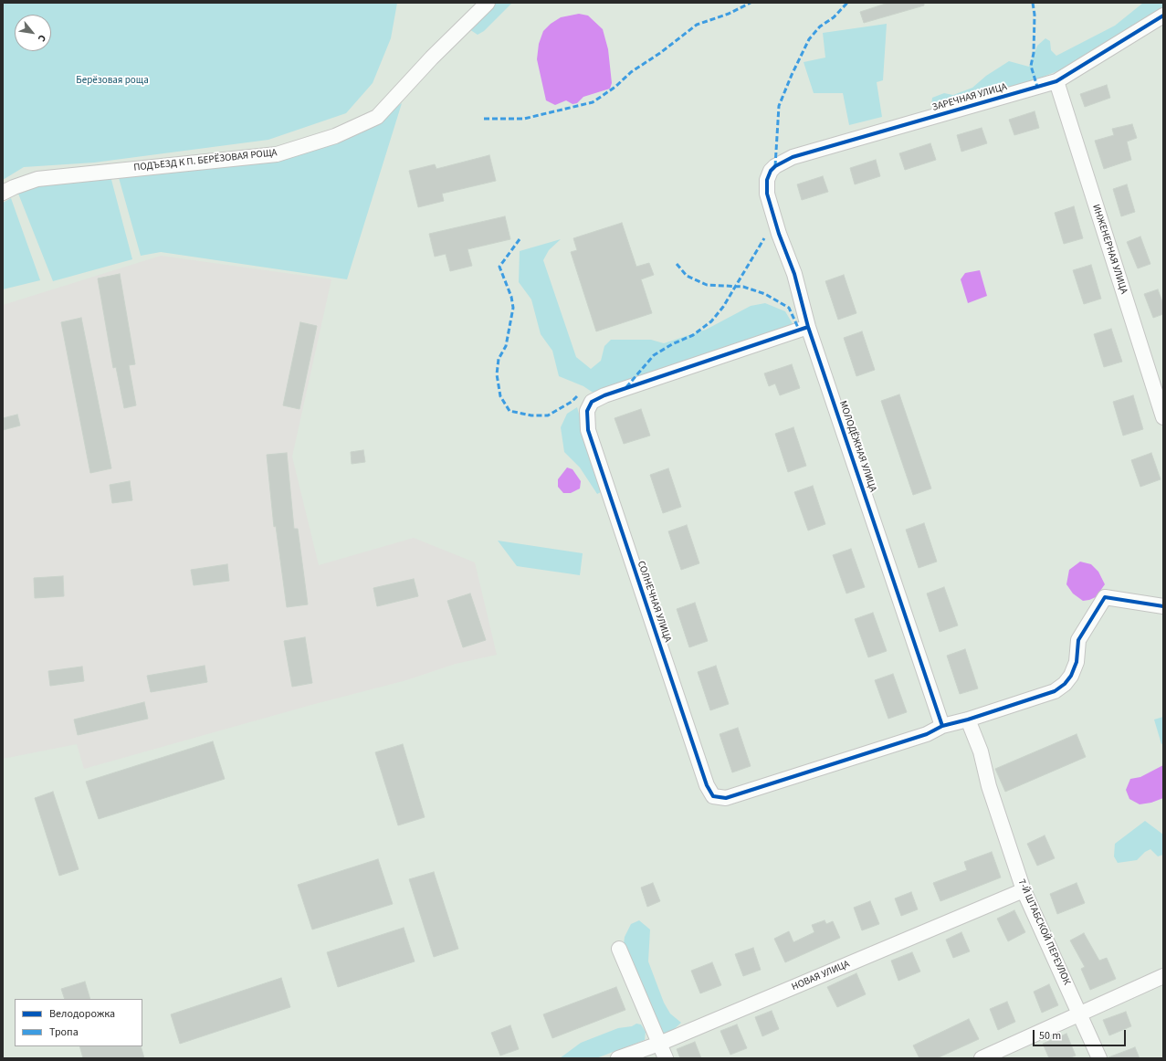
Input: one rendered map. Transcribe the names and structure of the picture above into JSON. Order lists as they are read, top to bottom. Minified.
{"streets":{"street":["ЗАРЕЧНАЯ УЛИЦА","ПОДЪЕЗД К П. БЕРЁЗОВАЯ РОЩА","ИНЖЕНЕРНАЯ УЛИЦА","МОЛОДЁЖНАЯ УЛИЦА","СОЛНЕЧНАЯ УЛИЦА","7-Й ШТАБСКОЙ ПЕРЕУЛОК","НОВАЯ УЛИЦА"]},"crossings":[["ЗАРЕЧНАЯ УЛИЦА","ИНЖЕНЕРНАЯ УЛИЦА"],["ЗАРЕЧНАЯ УЛИЦА","МОЛОДЁЖНАЯ УЛИЦА"],["МОЛОДЁЖНАЯ УЛИЦА","СОЛНЕЧНАЯ УЛИЦА"],["7-Й ШТАБСКОЙ ПЕРЕУЛОК","НОВАЯ УЛИЦА"]],"parks":["Берёзовая роща"],"legend":["Велодорожка","Тропа"],"scale_bar":"50 m","north":"bottom right"}
